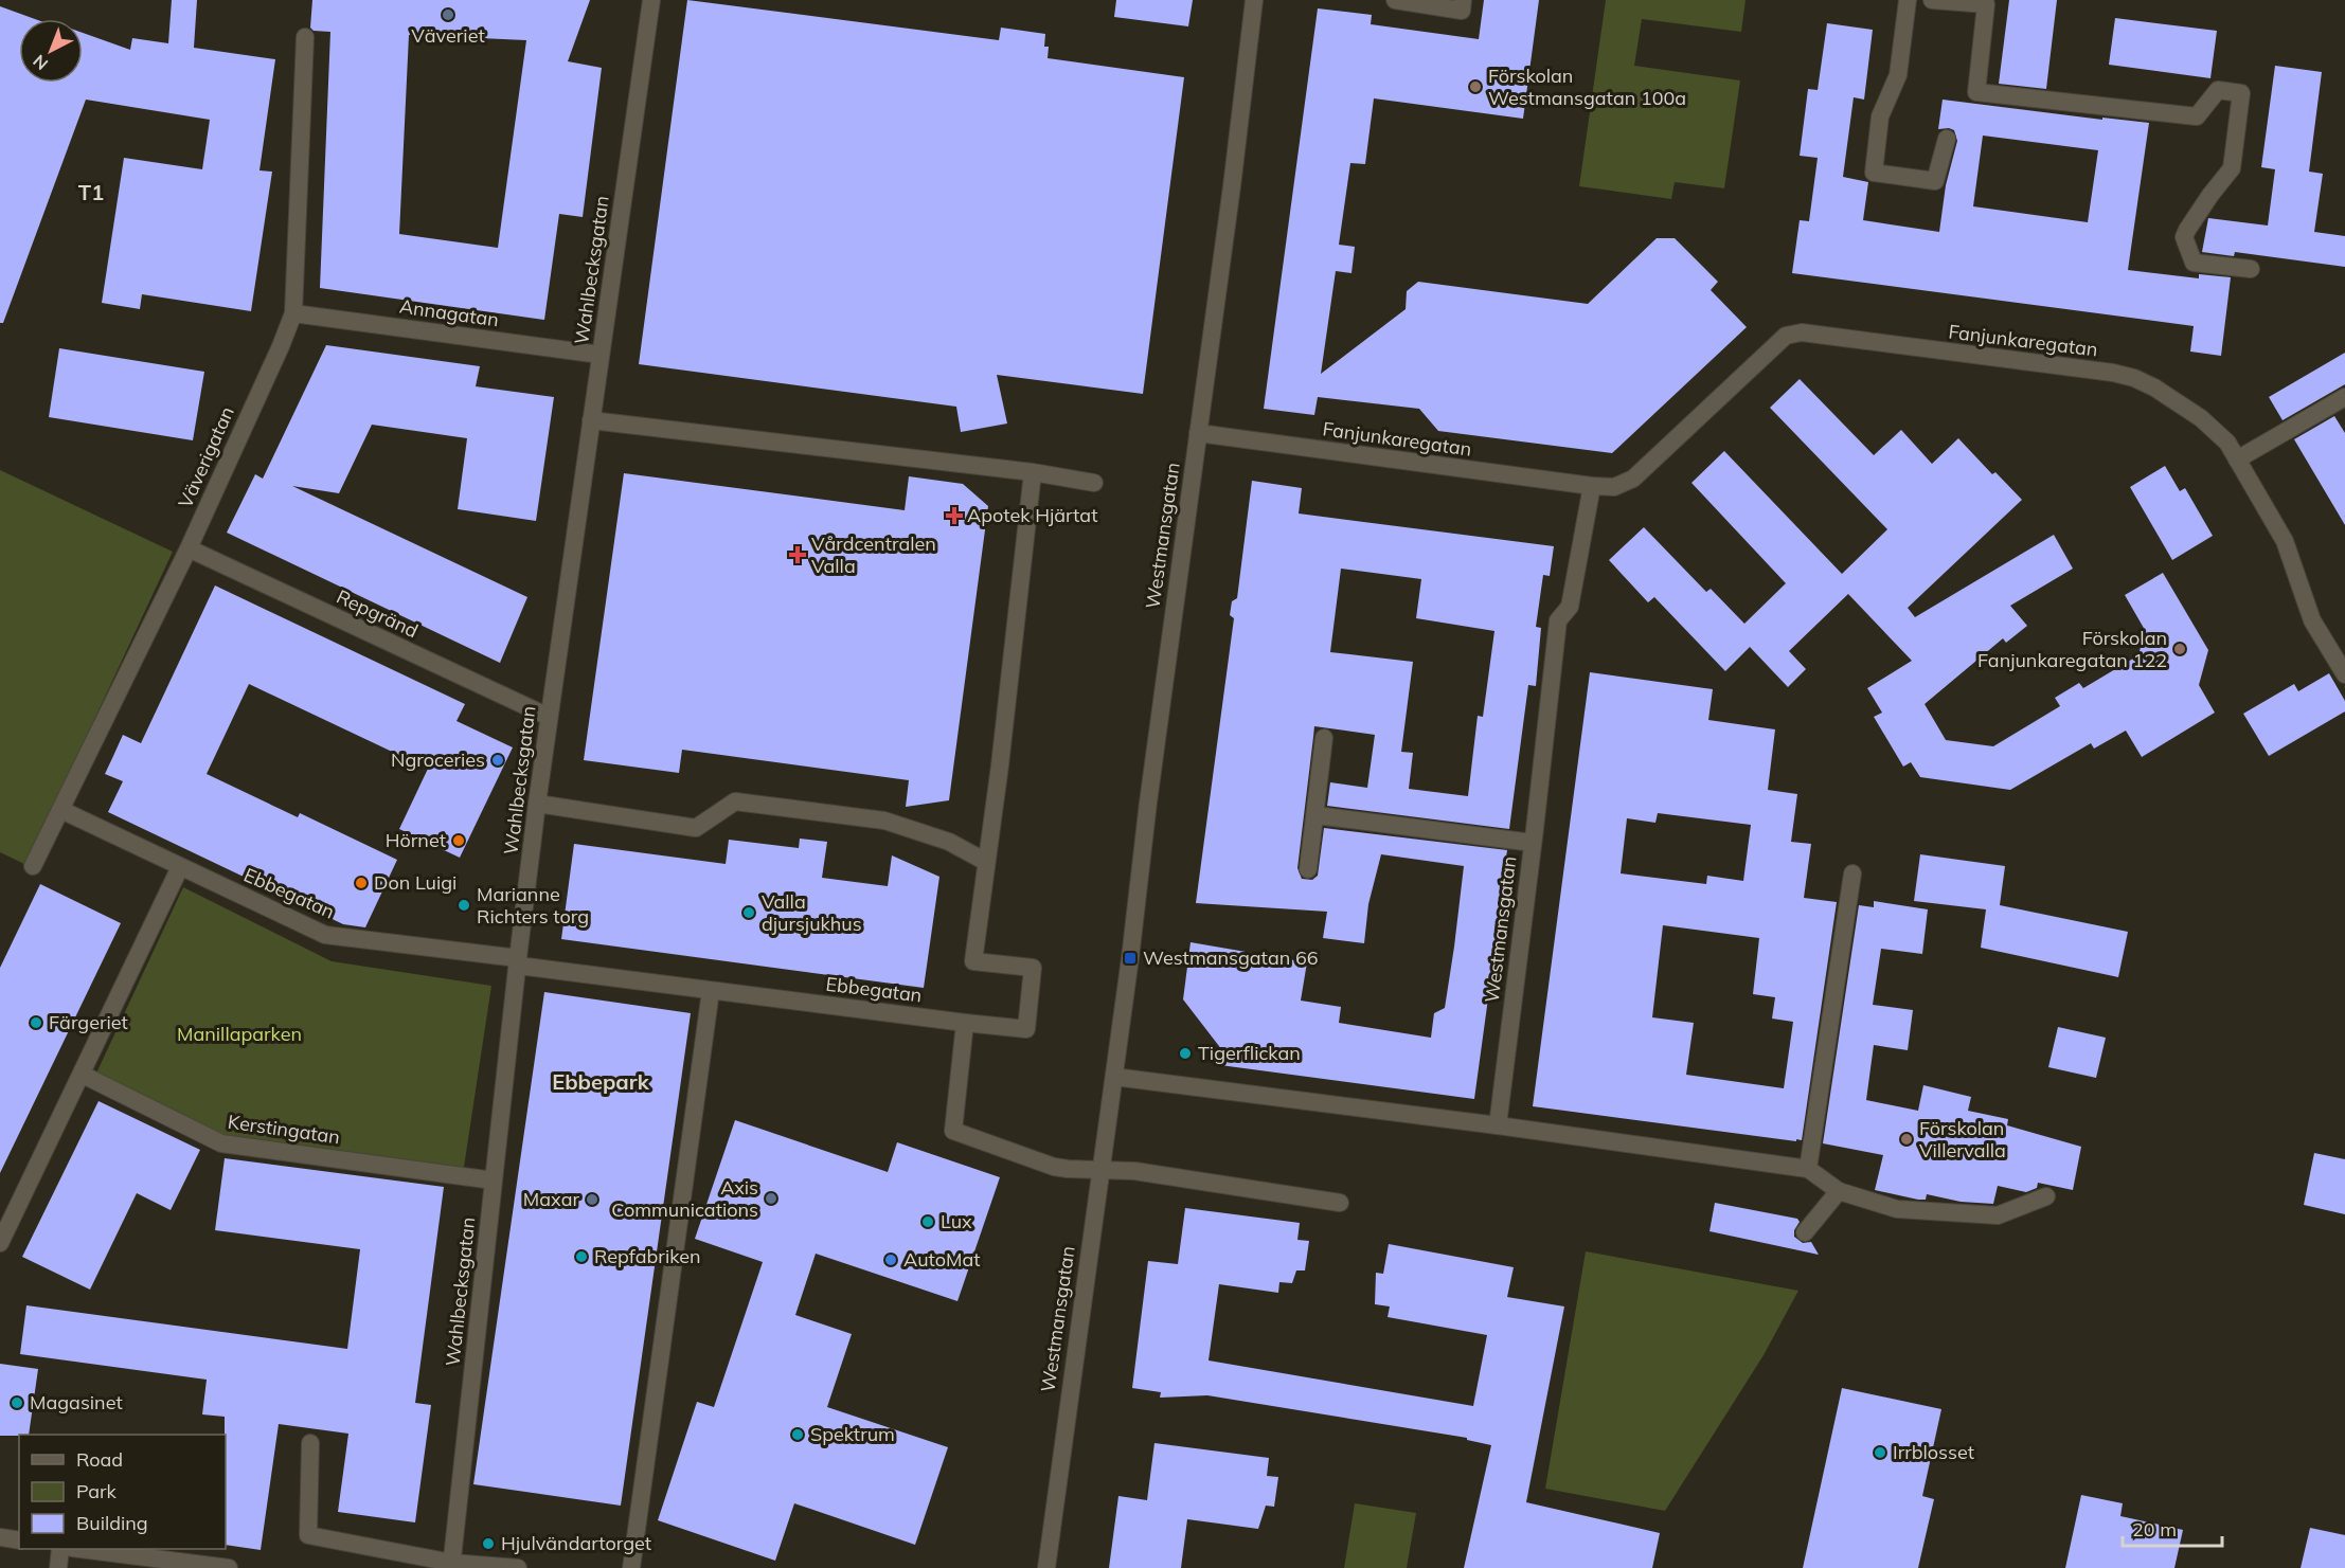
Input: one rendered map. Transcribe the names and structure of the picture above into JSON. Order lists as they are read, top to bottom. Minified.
{"streets":{"street":["Wahlbecksgatan","Annagatan","Fanjunkaregatan","Väverigatan","Westmansgatan","Repgränd","Ebbegatan","Kerstingatan"]},"crossings":[["Wahlbecksgatan","Annagatan"],["Wahlbecksgatan","Repgränd"],["Wahlbecksgatan","Ebbegatan"],["Wahlbecksgatan","Kerstingatan"],["Annagatan","Väverigatan"],["Fanjunkaregatan","Westmansgatan"],["Väverigatan","Repgränd"],["Väverigatan","Ebbegatan"]],"districts":["T1","Ebbepark"],"parks":["Manillaparken"],"places":{"other":["Väveriet","Förskolan Westmansgatan 100a","Förskolan Fanjunkaregatan 122","Ngroceries","Hörnet","Don Luigi","Marianne Richters torg","Valla djursjukhus","Färgeriet","Tigerflickan","Förskolan Villervalla","Axis Communications","Maxar","Lux","Repfabriken","AutoMat","Magasinet","Spektrum","Irrblosset","Hjulvändartorget"],"health":["Apotek Hjärtat","Vårdcentralen Valla"],"transit":["Westmansgatan 66"]},"legend":["Road","Park","Building"],"scale_bar":"20 m","north":"bottom left"}
